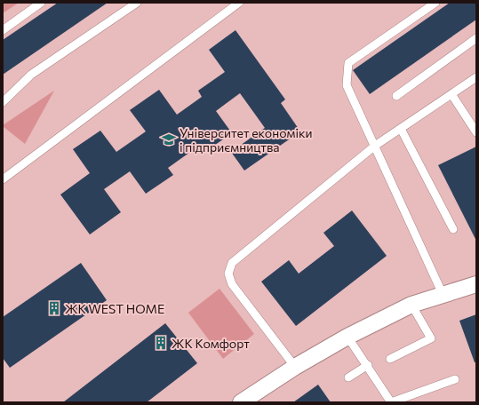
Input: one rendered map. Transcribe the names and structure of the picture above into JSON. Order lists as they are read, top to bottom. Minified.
{"places":{"school or university":["Університет економіки і підприємництва"],"building":["ЖК WEST HOME","ЖК Комфорт"]}}
